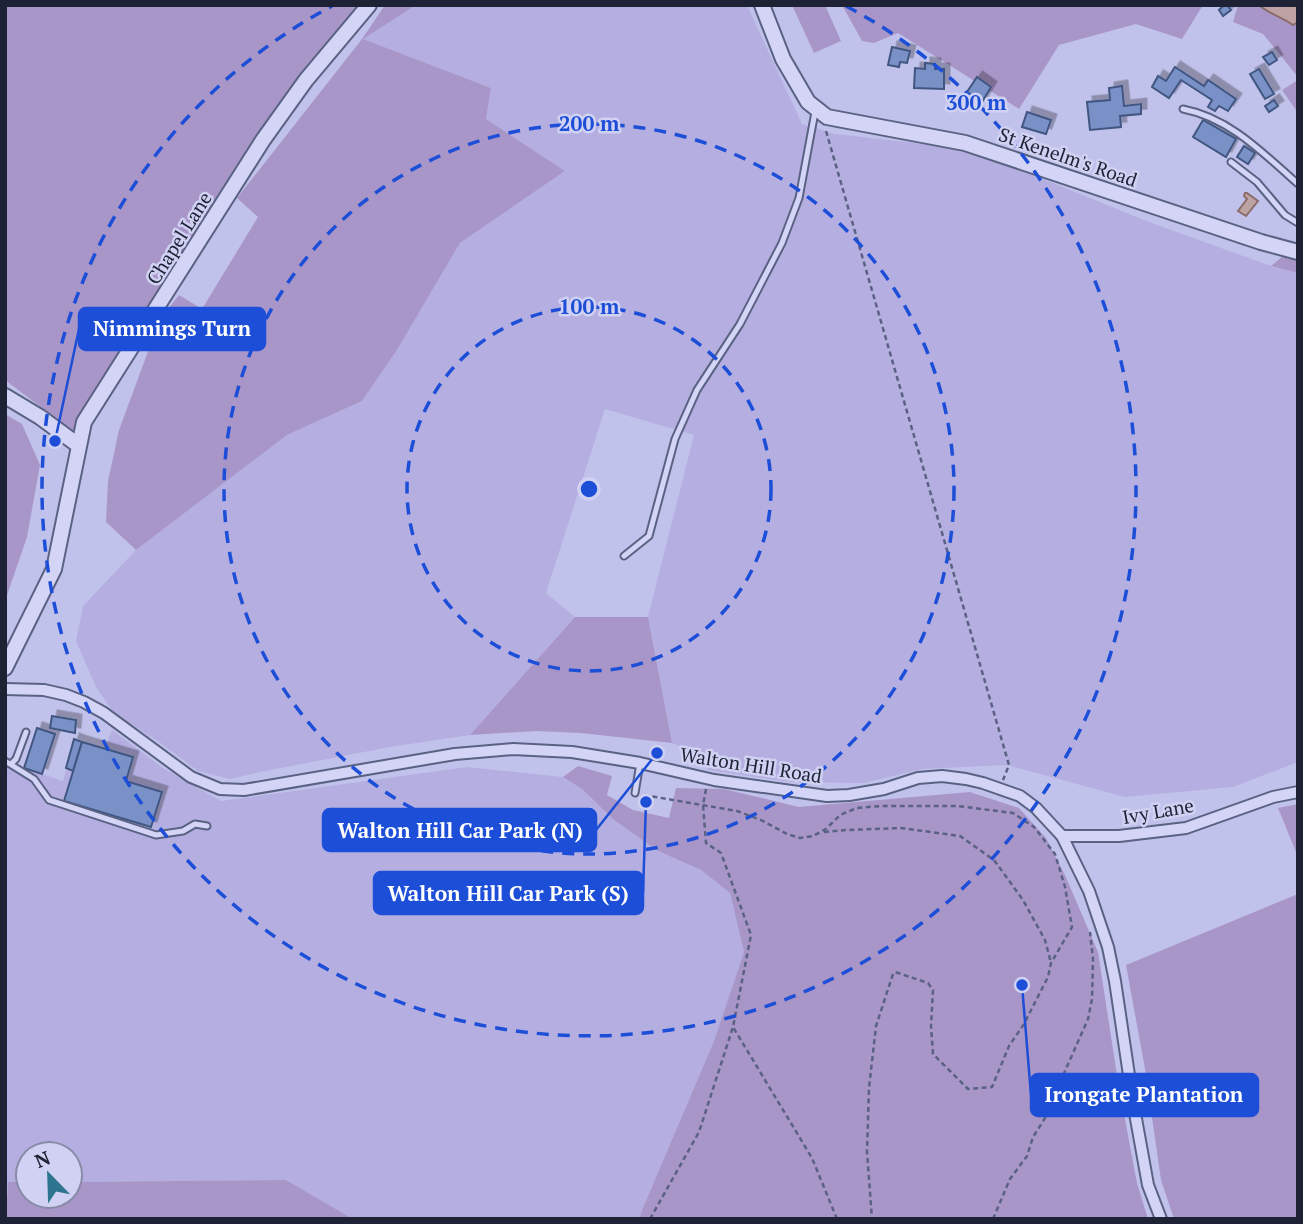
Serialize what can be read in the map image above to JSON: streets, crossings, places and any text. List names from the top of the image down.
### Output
{
  "streets": {
    "street": [
      "St Kenelm's Road",
      "Chapel Lane",
      "Walton Hill Road",
      "Ivy Lane"
    ]
  },
  "crossings": [
    ["Walton Hill Road", "Ivy Lane"]
  ],
  "places": [
    "Nimmings Turn",
    "Walton Hill Car Park (N)",
    "Walton Hill Car Park (S)",
    "Irongate Plantation"
  ],
  "north": "top left",
  "rings": ["300 m", "200 m", "100 m"]
}
